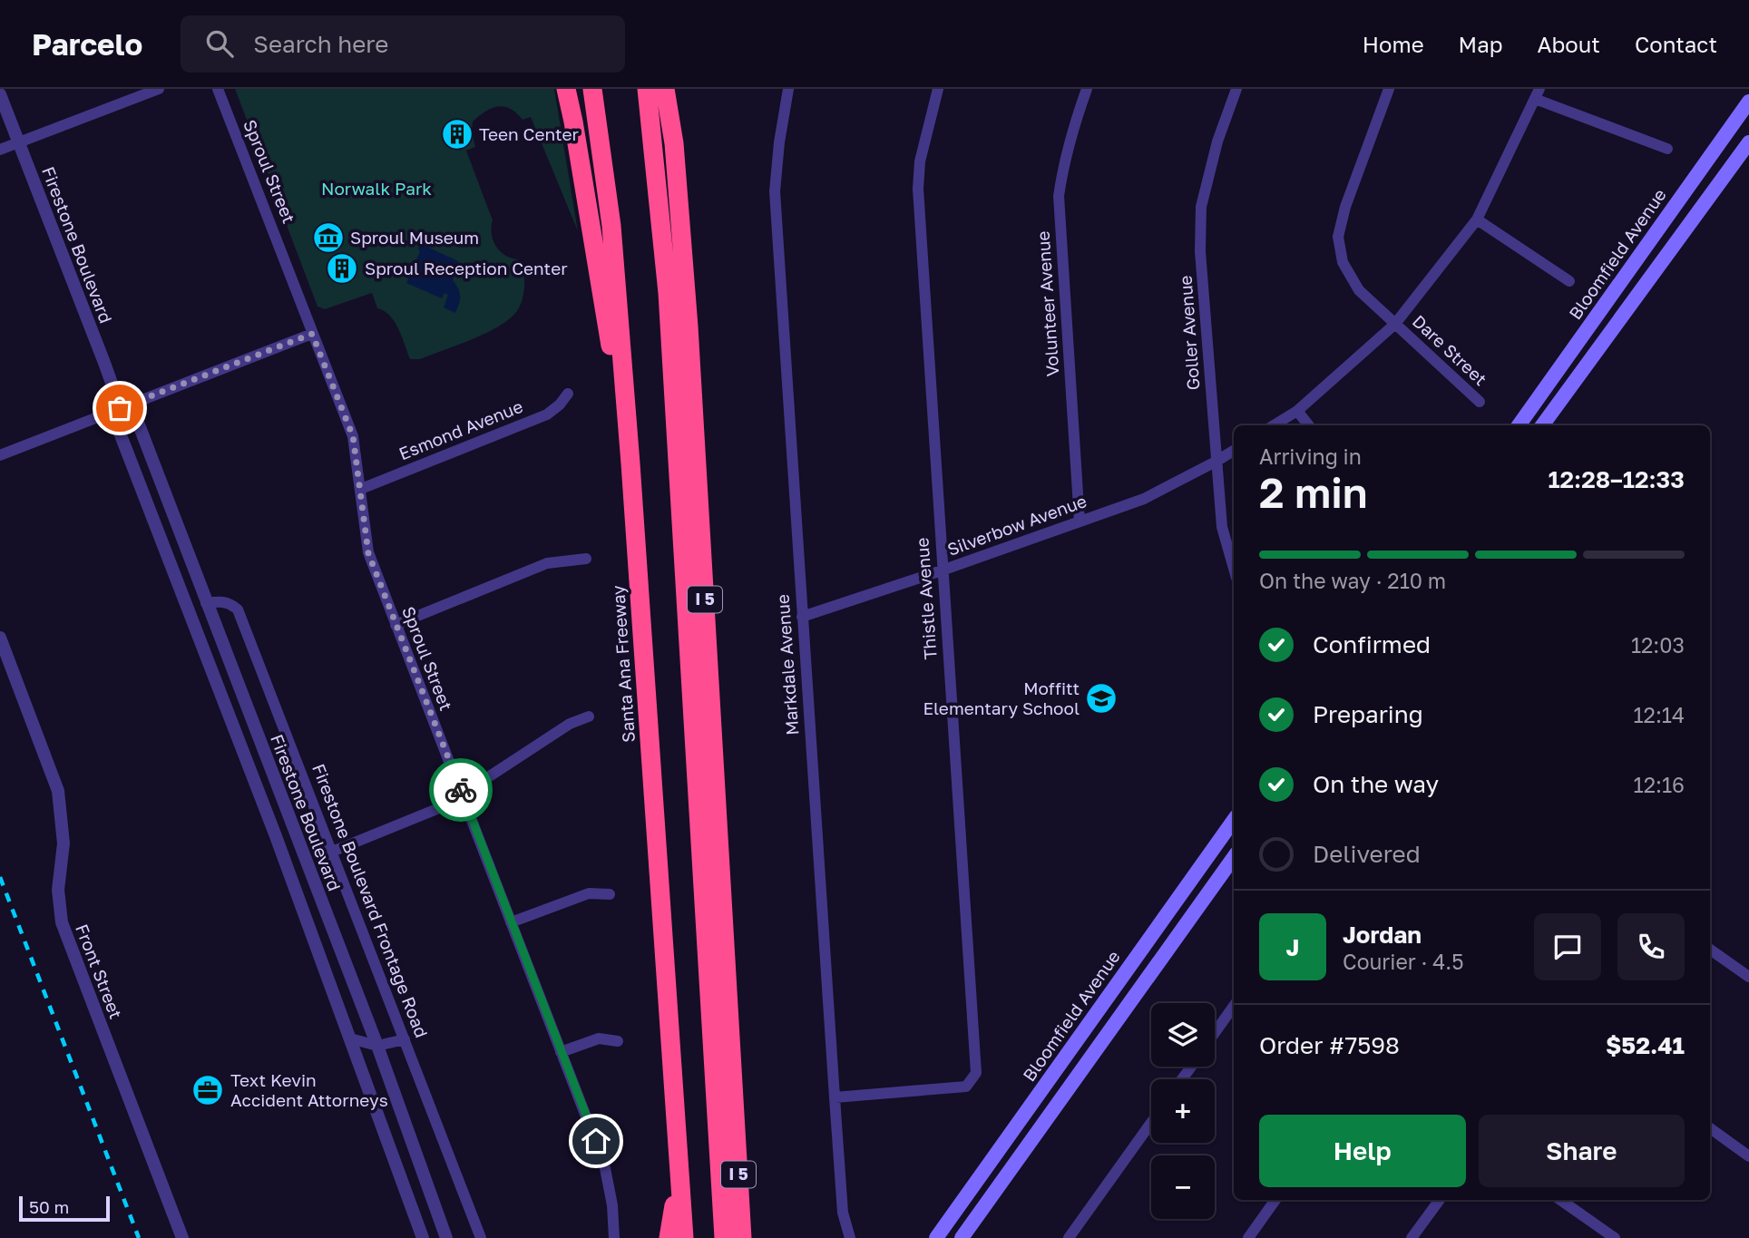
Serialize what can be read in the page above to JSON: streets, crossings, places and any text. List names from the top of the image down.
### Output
{
  "streets": {
    "highway": ["I 5", "Santa Ana Freeway"],
    "main road": ["Bloomfield Avenue"],
    "street": [
      "Sproul Street",
      "Firestone Boulevard",
      "Volunteer Avenue",
      "Goller Avenue",
      "Dare Street",
      "Esmond Avenue",
      "Silverbow Avenue",
      "Thistle Avenue",
      "Markdale Avenue",
      "Firestone Boulevard Frontage Road",
      "Front Street"
    ]
  },
  "crossings": [
    ["Sproul Street", "Esmond Avenue"],
    ["Firestone Boulevard", "Firestone Boulevard Frontage Road"],
    ["Volunteer Avenue", "Silverbow Avenue"],
    ["Goller Avenue", "Silverbow Avenue"],
    ["Silverbow Avenue", "Thistle Avenue"],
    ["Silverbow Avenue", "Markdale Avenue"],
    ["Thistle Avenue", "Markdale Avenue"]
  ],
  "parks": ["Norwalk Park"],
  "places": {
    "building": ["Teen Center", "Sproul Reception Center"],
    "museum": ["Sproul Museum"],
    "school or university": ["Moffitt Elementary School"],
    "office": ["Text Kevin Accident Attorneys"]
  },
  "scale_bar": "50 m",
  "page": {
    "header": "Parcelo",
    "search": "Search here",
    "nav": [
      "Home",
      "Map",
      "About",
      "Contact"
    ],
    "heading": ["2 min", "Arriving in", "12:28–12:33"],
    "panel": [
      "Jordan",
      "Courier · 4.5",
      "Order #7598",
      "$52.41"
    ],
    "bar": "On the way · 210 m",
    "list": [
      ["Confirmed", "12:03"],
      ["Preparing", "12:14"],
      ["On the way", "12:16"],
      "Delivered"
    ],
    "round": "J",
    "map_buttons": ["+", "−"],
    "buttons": ["Help", "Share"],
    "scale": "50 m"
  }
}
